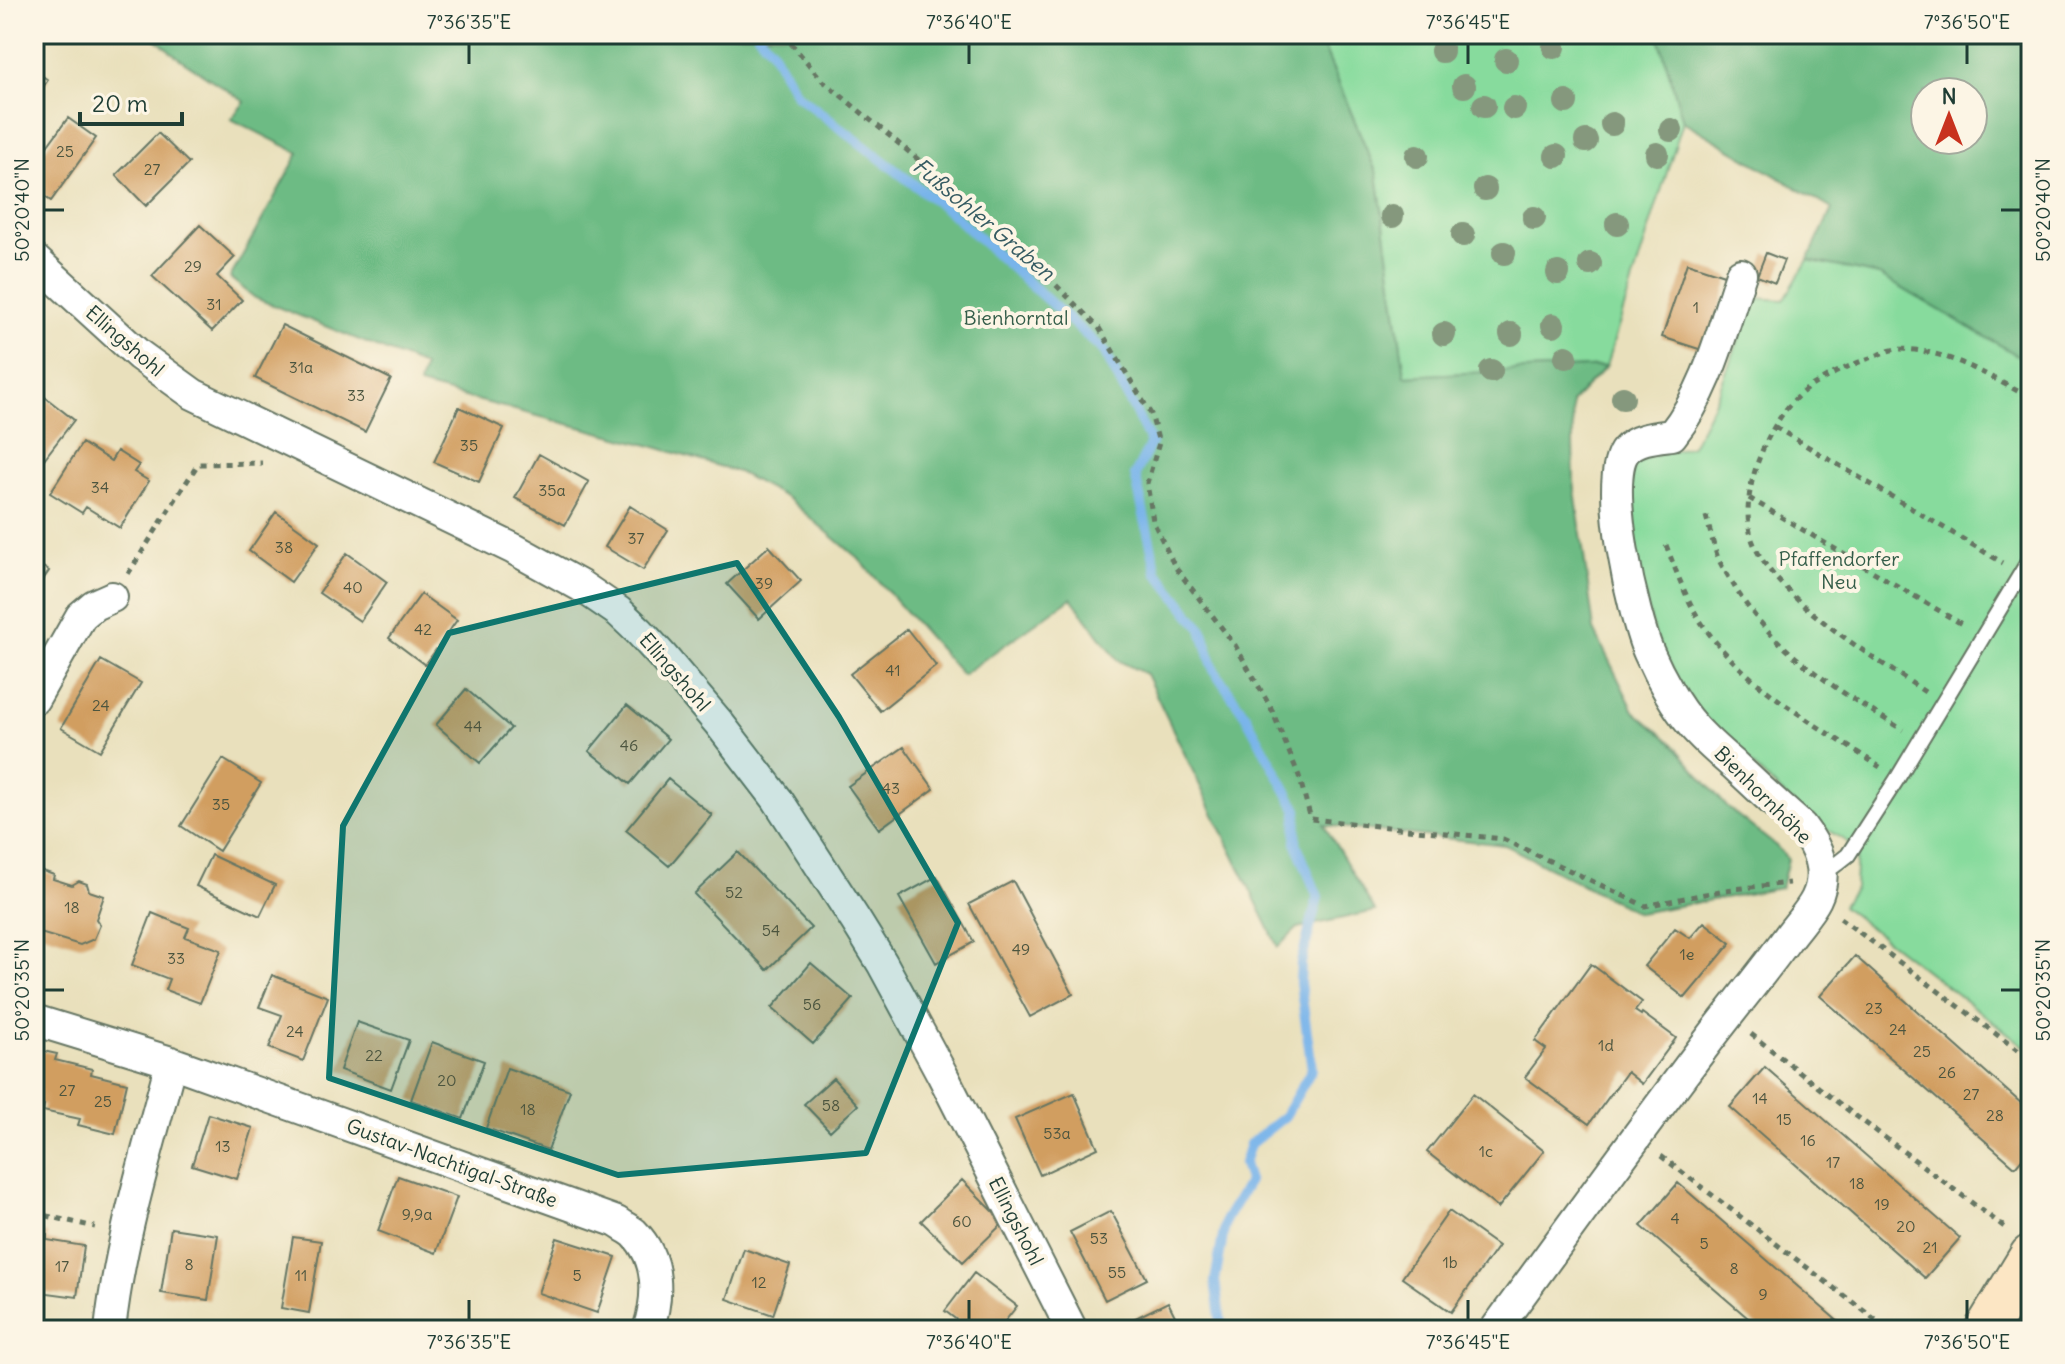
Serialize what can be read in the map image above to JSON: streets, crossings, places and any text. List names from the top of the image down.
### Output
{
  "streets": {
    "street": ["Ellingshohl", "Bienhornhöhe", "Gustav-Nachtigal-Straße"]
  },
  "water": ["Fußsohler Graben"],
  "parks": ["Bienhorntal", "Pfaffendorfer Neu"],
  "house_numbers": [
    "25",
    "27",
    "29",
    "31",
    "1",
    "31a",
    "33",
    "35",
    "34",
    "35a",
    "37",
    "38",
    "39",
    "40",
    "42",
    "41",
    "24",
    "44",
    "46",
    "43",
    "35",
    "52",
    "18",
    "54",
    "49",
    "1e",
    "33",
    "56",
    "23",
    "24",
    "24",
    "1d",
    "25",
    "22",
    "26",
    "20",
    "27",
    "27",
    "14",
    "25",
    "58",
    "18",
    "28",
    "15",
    "53a",
    "16",
    "13",
    "1c",
    "17",
    "18",
    "19",
    "9,9a",
    "4",
    "60",
    "20",
    "53",
    "5",
    "21",
    "1b",
    "8",
    "17",
    "8",
    "55",
    "11",
    "5",
    "12",
    "9"
  ],
  "scale_bar": "20 m",
  "north": "top",
  "coordinates": [
    "7°36'35\"E",
    "7°36'40\"E",
    "7°36'45\"E",
    "7°36'50\"E",
    "50°20'40\"N",
    "50°20'35\"N"
  ]
}
